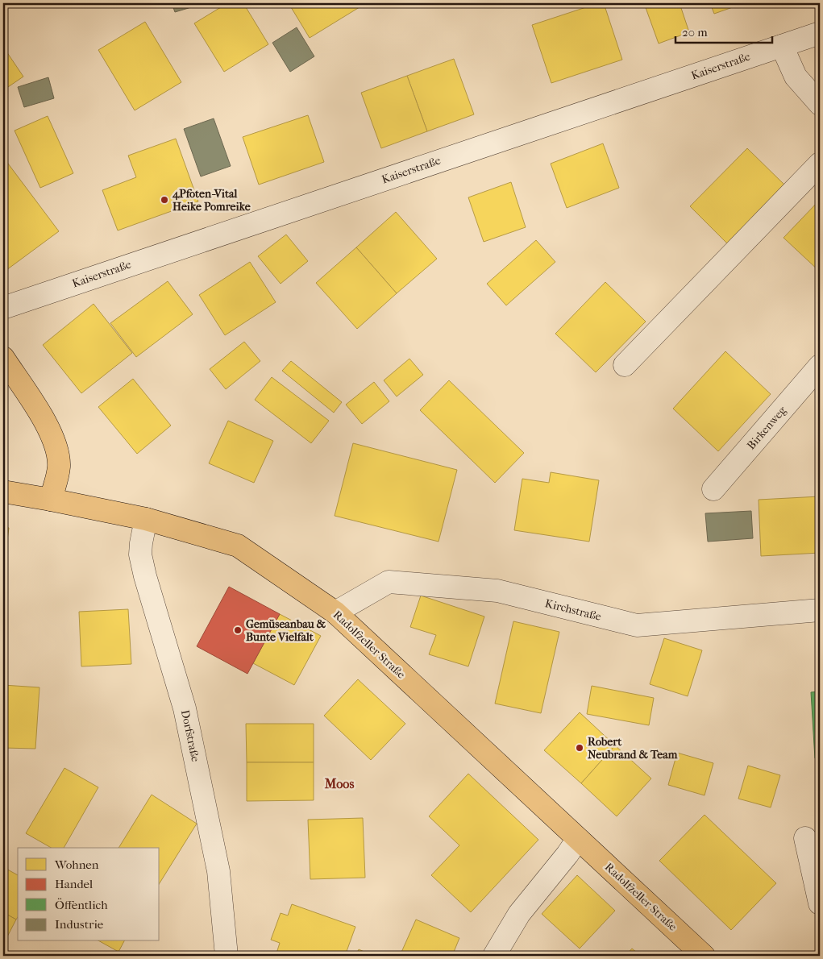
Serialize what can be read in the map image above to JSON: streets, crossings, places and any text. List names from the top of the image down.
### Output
{
  "streets": {
    "main road": ["Radolfzeller Straße"],
    "street": [
      "Kaiserstraße",
      "Birkenweg",
      "Kirchstraße",
      "Dorfstraße"
    ]
  },
  "crossings": [
    ["Kirchstraße", "Radolfzeller Straße"],
    ["Radolfzeller Straße", "Dorfstraße"]
  ],
  "districts": ["Moos"],
  "places": ["4Pfoten-Vital Heike Pomreike", "Gemüseanbau & Bunte Vielfalt", "Robert Neubrand & Team"],
  "legend": [
    "Wohnen",
    "Handel",
    "Öffentlich",
    "Industrie"
  ],
  "scale_bar": "20 m"
}
